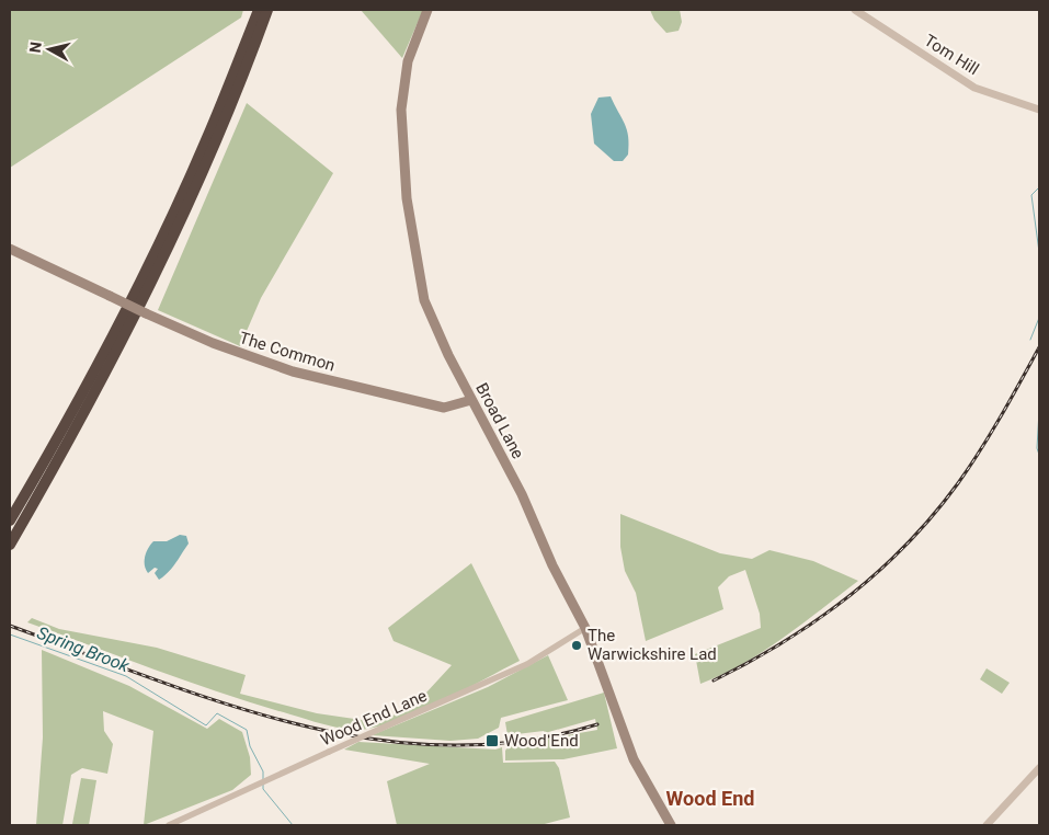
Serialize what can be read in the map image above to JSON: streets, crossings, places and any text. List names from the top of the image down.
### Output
{
  "streets": {
    "main road": ["The Common", "Broad Lane"],
    "street": ["Tom Hill", "Wood End Lane"]
  },
  "crossings": [
    ["The Common", "Broad Lane"],
    ["Broad Lane", "Wood End Lane"]
  ],
  "districts": ["Wood End"],
  "water": ["Spring Brook"],
  "places": {
    "other": ["The Warwickshire Lad"],
    "transit": ["Wood End"]
  },
  "north": "left"
}
